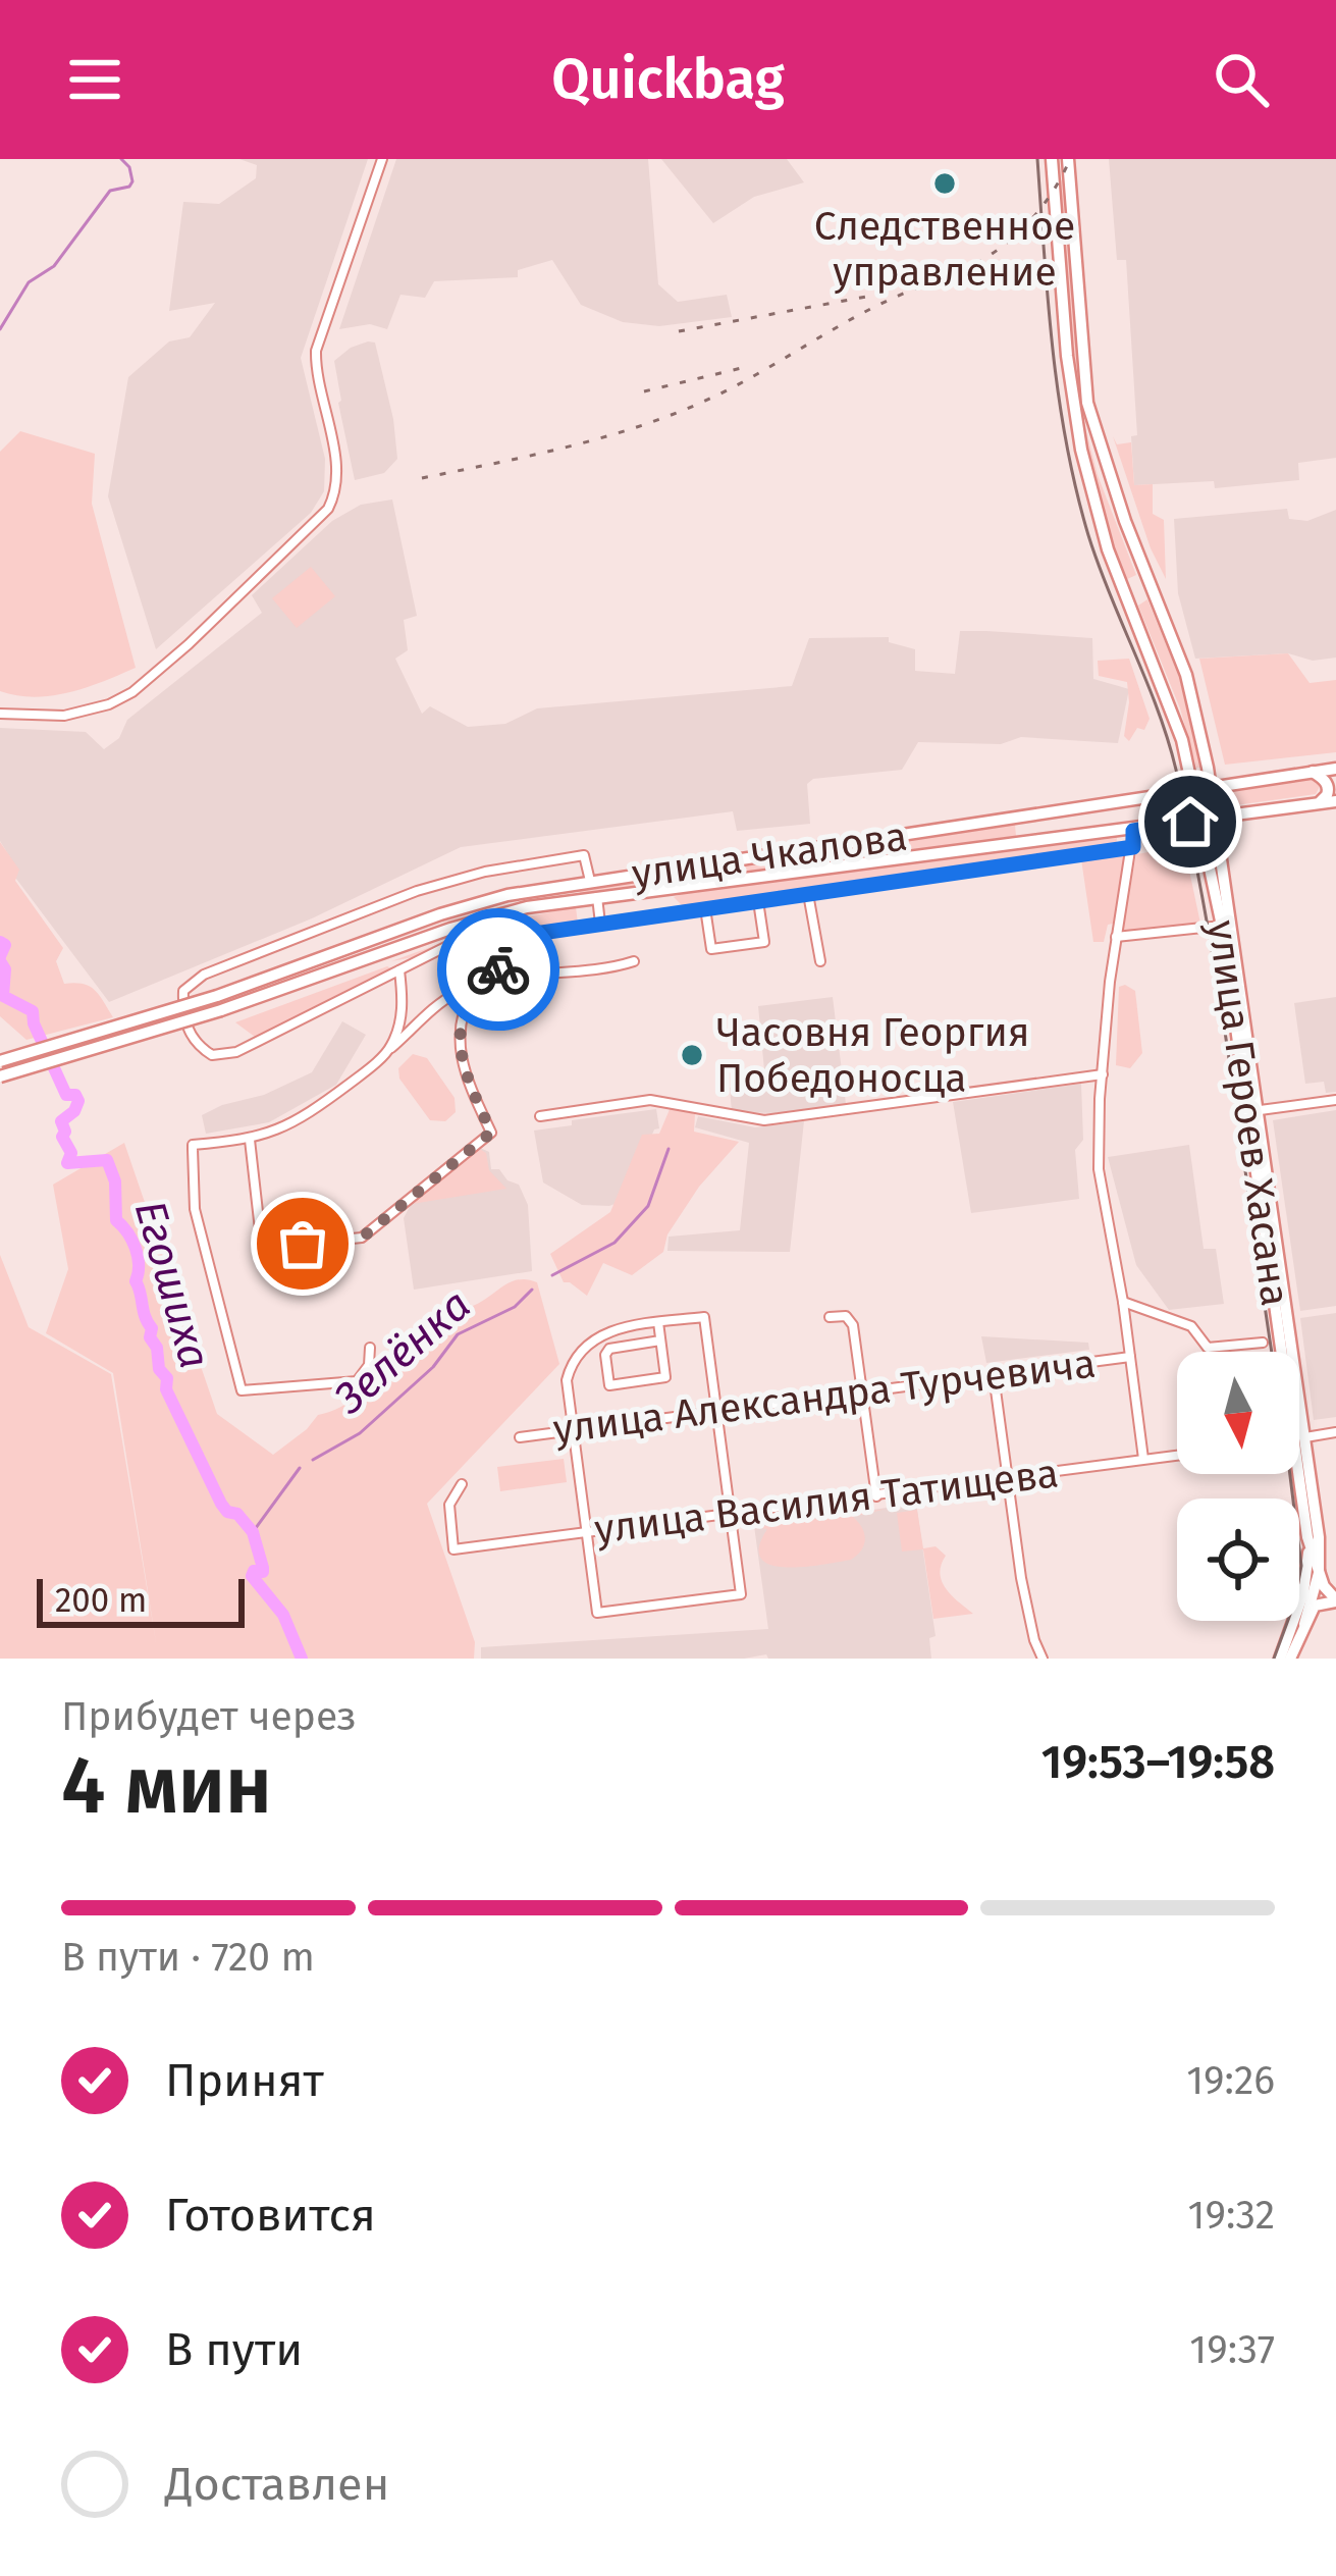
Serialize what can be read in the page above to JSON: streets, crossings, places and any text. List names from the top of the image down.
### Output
{
  "streets": {
    "main road": ["улица Чкалова", "улица Героев Хасана"],
    "street": ["улица Александра Турчевича", "улица Василия Татищева"]
  },
  "crossings": [
    ["улица Чкалова", "улица Героев Хасана"]
  ],
  "water": ["Егошиха", "Зелёнка"],
  "places": ["Следственное управление", "Часовня Георгия Победоносца"],
  "scale_bar": "200 m",
  "north": "bottom",
  "page": {
    "header": "Quickbag",
    "scale": "200 m",
    "heading": ["4 мин", "Прибудет через", "19:53–19:58"],
    "bar": "В пути · 720 m",
    "list": [
      ["Принят", "19:26"],
      ["Готовится", "19:32"],
      ["В пути", "19:37"],
      "Доставлен"
    ]
  }
}
